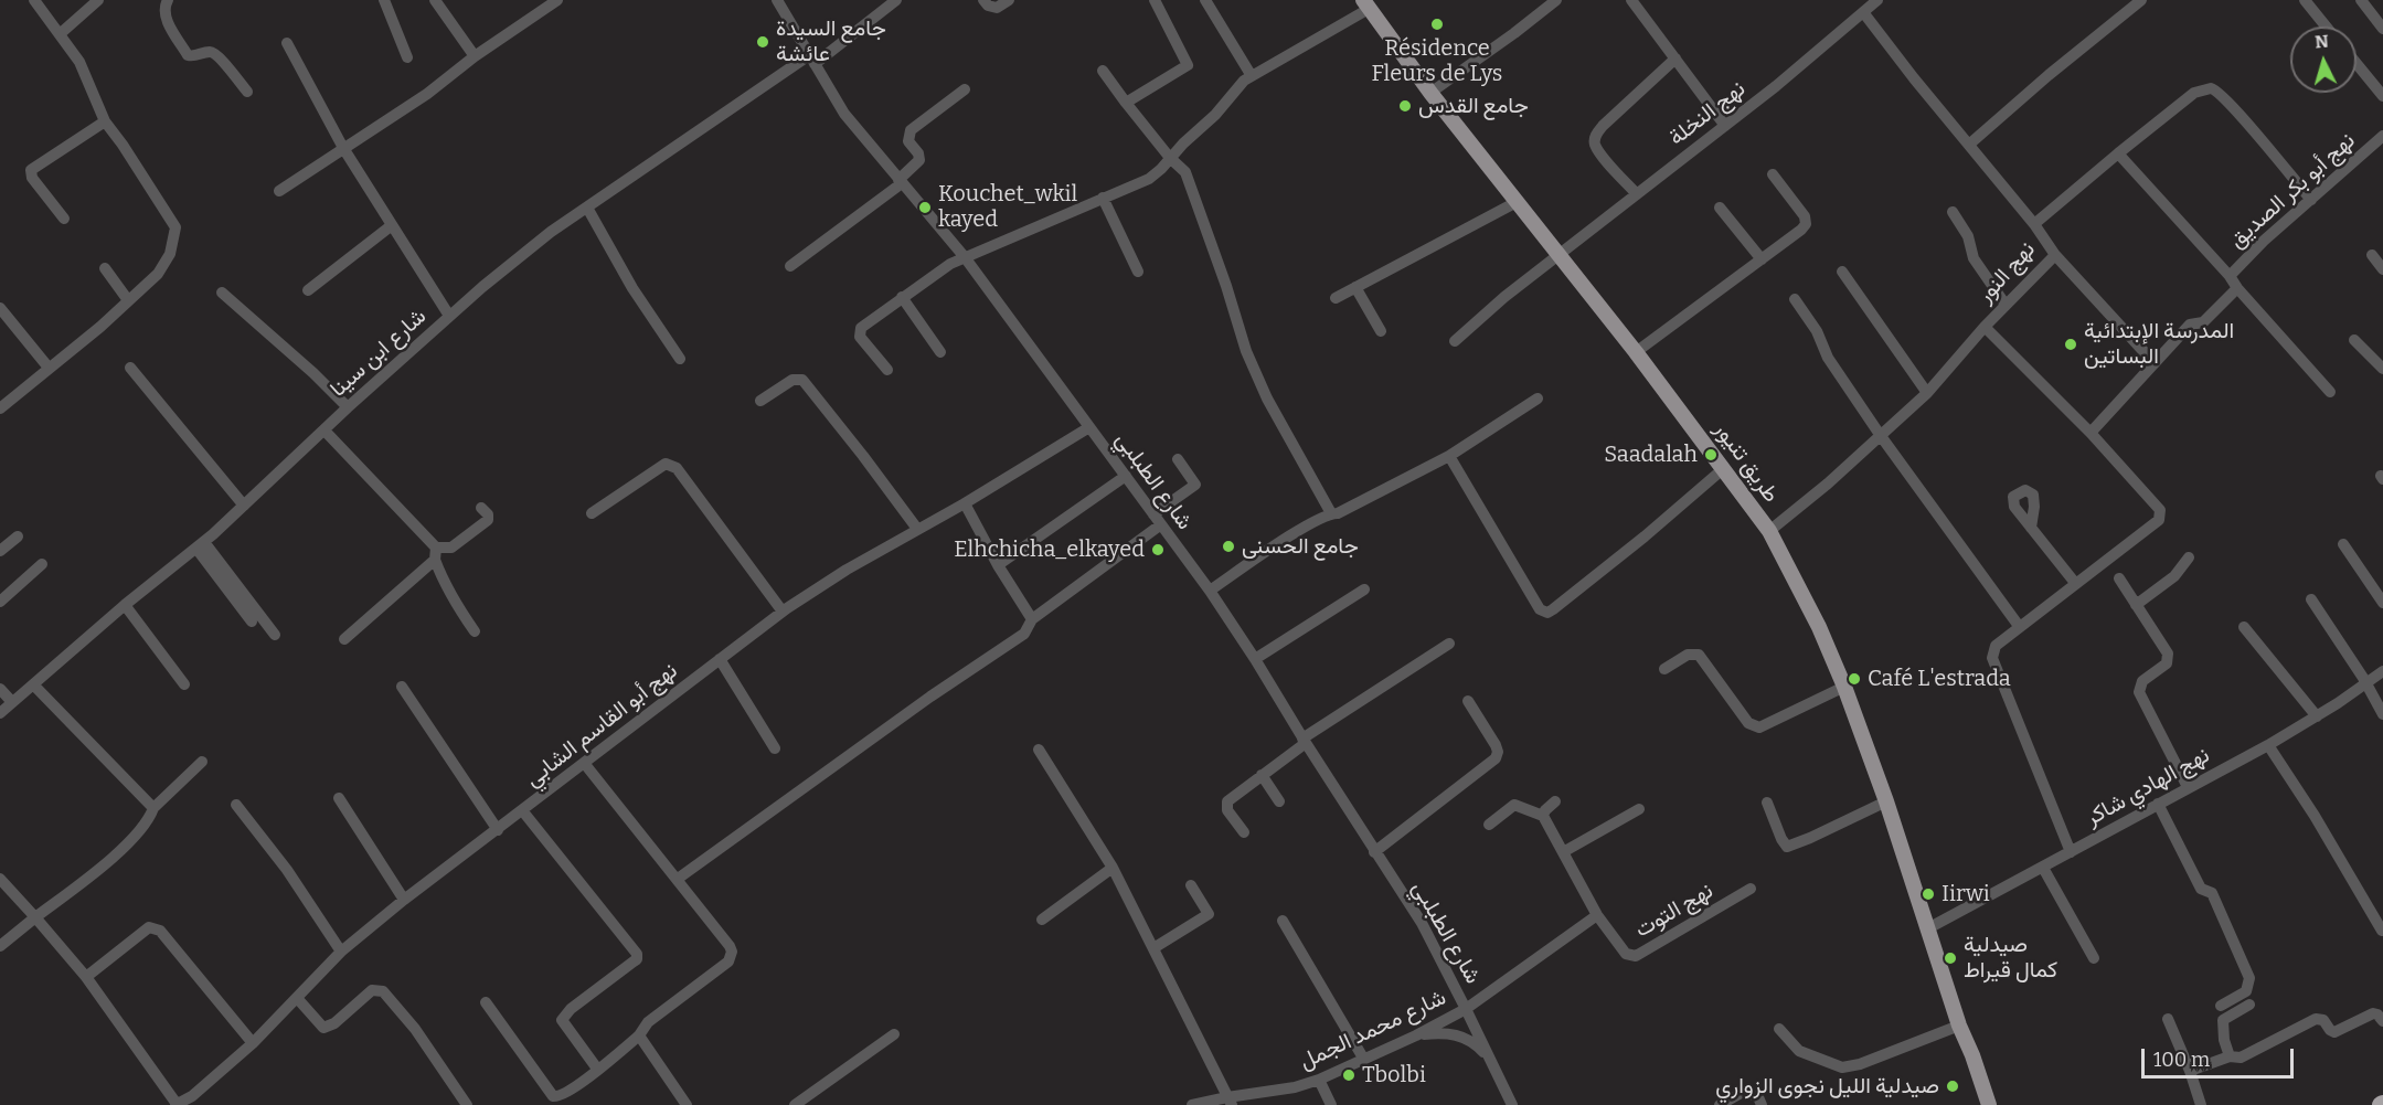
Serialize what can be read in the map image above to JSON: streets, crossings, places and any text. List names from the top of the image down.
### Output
{
  "streets": {
    "main road": ["طريق تنيور"],
    "street": [
      "نهج النخلة",
      "نهج أبو بكر الصديق",
      "نهج النور",
      "شارع ابن سينا",
      "شارع الطبلبي",
      "نهج أبو القاسم الشابي",
      "نهج الهادي شاكر",
      "نهج التوت",
      "شارع محمد الجمل"
    ]
  },
  "crossings": [
    ["نهج النخلة", "نهج النور"],
    ["نهج النخلة", "طريق تنيور"],
    ["نهج النور", "طريق تنيور"],
    ["شارع ابن سينا", "شارع الطبلبي"],
    ["طريق تنيور", "نهج الهادي شاكر"],
    ["شارع الطبلبي", "نهج أبو القاسم الشابي"],
    ["شارع الطبلبي", "شارع محمد الجمل"]
  ],
  "places": [
    "Résidence Fleurs de Lys",
    "جامع السيدة عائشة",
    "جامع القدس",
    "Kouchet_wkil kayed",
    "المدرسة الإبتدائية البساتين",
    "Saadalah",
    "جامع الحسنى",
    "Elhchicha_elkayed",
    "Café L'estrada",
    "Iirwi",
    "صيدلية كمال قيراط",
    "Tbolbi",
    "صيدلية الليل نجوى الزواري"
  ],
  "scale_bar": "100 m",
  "north": "top"
}
